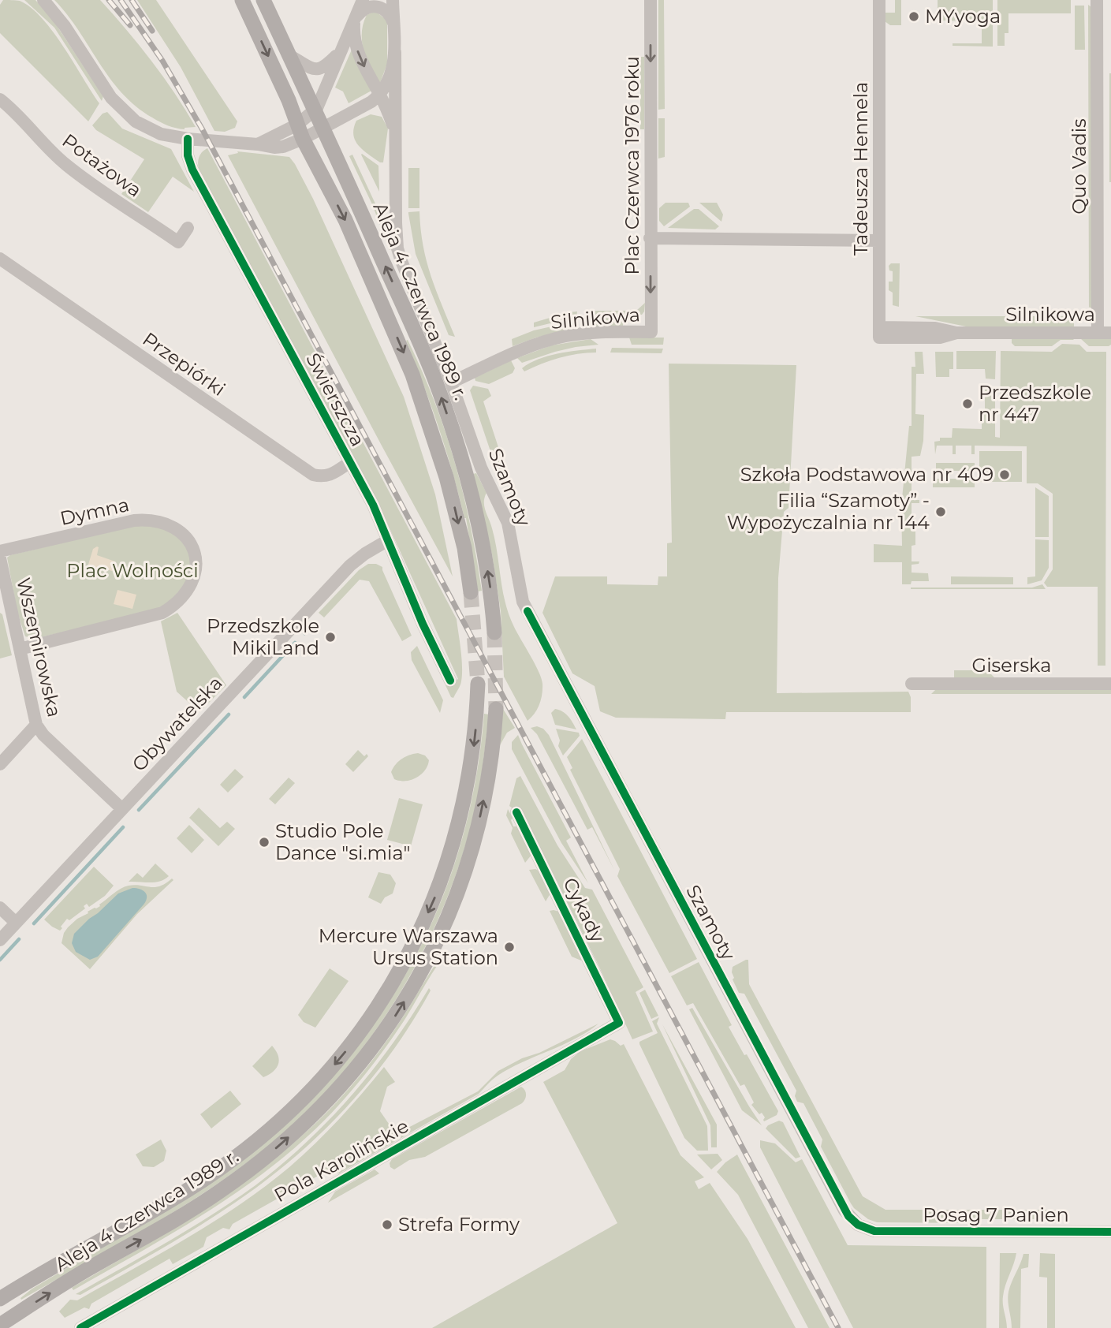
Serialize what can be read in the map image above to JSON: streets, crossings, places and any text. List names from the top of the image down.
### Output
{
  "streets": {
    "main road": ["Aleja 4 Czerwca 1989 r."],
    "street": [
      "Potażowa",
      "Plac Czerwca 1976 roku",
      "Quo Vadis",
      "Tadeusza Hennela",
      "Silnikowa",
      "Przepiórki",
      "Świerszcza",
      "Szamoty",
      "Dymna",
      "Wszemirowska",
      "Giserska",
      "Obywatelska",
      "Cykady",
      "Pola Karolińskie",
      "Posag 7 Panien"
    ]
  },
  "crossings": [
    ["Plac Czerwca 1976 roku", "Silnikowa"],
    ["Quo Vadis", "Silnikowa"],
    ["Tadeusza Hennela", "Silnikowa"],
    ["Silnikowa", "Szamoty"],
    ["Przepiórki", "Świerszcza"],
    ["Świerszcza", "Obywatelska"],
    ["Szamoty", "Posag 7 Panien"],
    ["Dymna", "Wszemirowska"],
    ["Wszemirowska", "Obywatelska"],
    ["Cykady", "Pola Karolińskie"]
  ],
  "one_way": ["Plac Czerwca 1976 roku"],
  "parks": ["Plac Wolności"],
  "places": [
    "MYyoga",
    "Przedszkole nr 447",
    "Szkoła Podstawowa nr 409",
    "Filia “Szamoty” - Wypożyczalnia nr 144",
    "Przedszkole MikiLand",
    "Studio Pole Dance \"si.mia\"",
    "Mercure Warszawa Ursus Station",
    "Strefa Formy"
  ]
}
